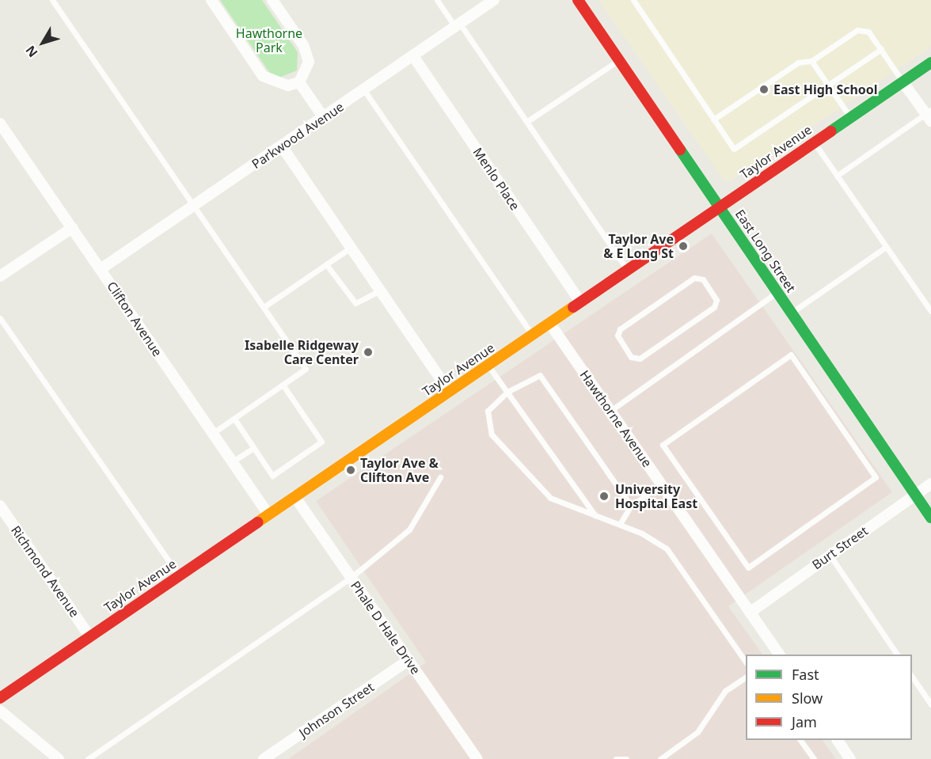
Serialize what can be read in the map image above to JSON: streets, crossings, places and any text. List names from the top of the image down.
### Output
{
  "streets": {
    "main road": ["Taylor Avenue", "East Long Street"],
    "street": [
      "Parkwood Avenue",
      "Menlo Place",
      "Clifton Avenue",
      "Hawthorne Avenue",
      "Burt Street",
      "Richmond Avenue",
      "Phale D Hale Drive",
      "Johnson Street"
    ]
  },
  "crossings": [
    ["Parkwood Avenue", "Menlo Place"],
    ["Parkwood Avenue", "Clifton Avenue"],
    ["Taylor Avenue", "Menlo Place"],
    ["Taylor Avenue", "East Long Street"],
    ["Taylor Avenue", "Clifton Avenue"],
    ["Taylor Avenue", "Hawthorne Avenue"],
    ["Taylor Avenue", "Richmond Avenue"],
    ["Taylor Avenue", "Phale D Hale Drive"],
    ["East Long Street", "Burt Street"],
    ["Hawthorne Avenue", "Burt Street"],
    ["Phale D Hale Drive", "Johnson Street"]
  ],
  "parks": ["Hawthorne Park"],
  "places": [
    "East High School",
    "Taylor Ave & E Long St",
    "Isabelle Ridgeway Care Center",
    "Taylor Ave & Clifton Ave",
    "University Hospital East"
  ],
  "legend": ["Fast", "Slow", "Jam"],
  "north": "bottom left"
}
